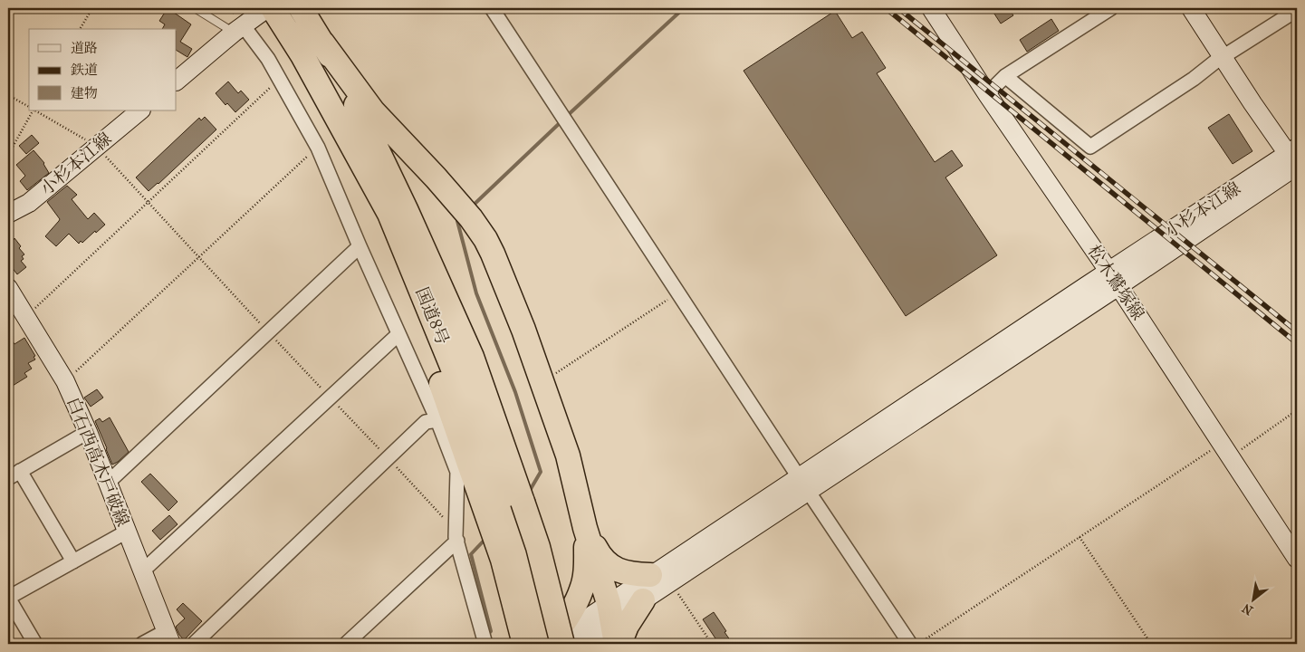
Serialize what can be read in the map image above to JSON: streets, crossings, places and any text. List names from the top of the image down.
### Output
{
  "streets": {
    "highway": ["国道8号"],
    "main road": ["小杉本江線", "松木鷲塚線", "白石西高木戸破線"]
  },
  "crossings": [
    ["小杉本江線", "松木鷲塚線"]
  ],
  "legend": ["道路", "鉄道", "建物"],
  "north": "bottom left"
}
